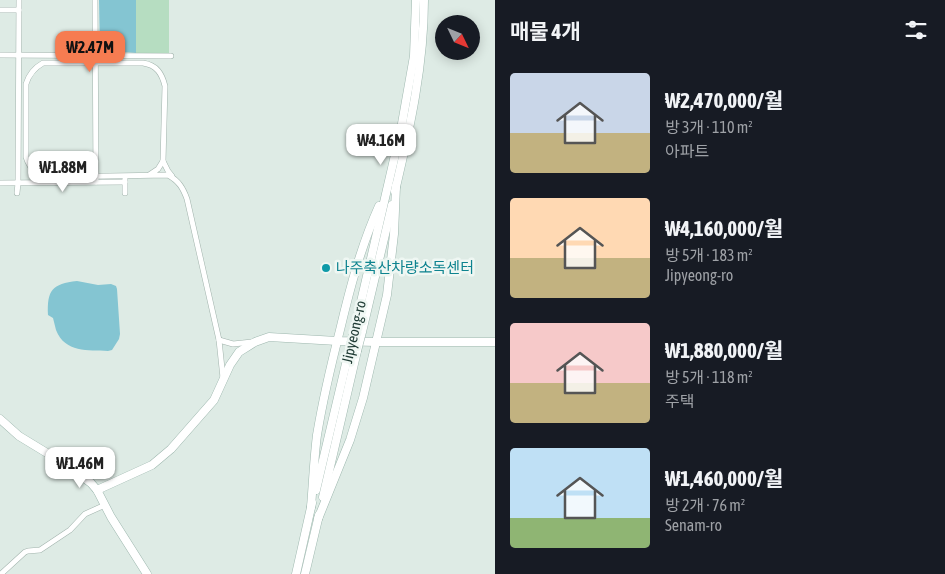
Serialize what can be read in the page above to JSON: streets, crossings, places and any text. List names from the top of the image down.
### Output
{
  "streets": {
    "main road": ["Jipyeong-ro"]
  },
  "places": ["나주축산차량소독센터"],
  "north": "bottom right",
  "page": {
    "heading": "매물 4개",
    "price": [
      "₩2.47M",
      "₩4.16M",
      "₩1.88M",
      "₩1.46M"
    ],
    "list": [
      {
        "name": "₩2,470,000/월",
        "note": "방 3개 · 110 m² · 아파트"
      },
      {
        "name": "₩4,160,000/월",
        "note": "방 5개 · 183 m² · Jipyeong-ro"
      },
      {
        "name": "₩1,880,000/월",
        "note": "방 5개 · 118 m² · 주택"
      },
      {
        "name": "₩1,460,000/월",
        "note": "방 2개 · 76 m² · Senam-ro"
      }
    ]
  }
}
